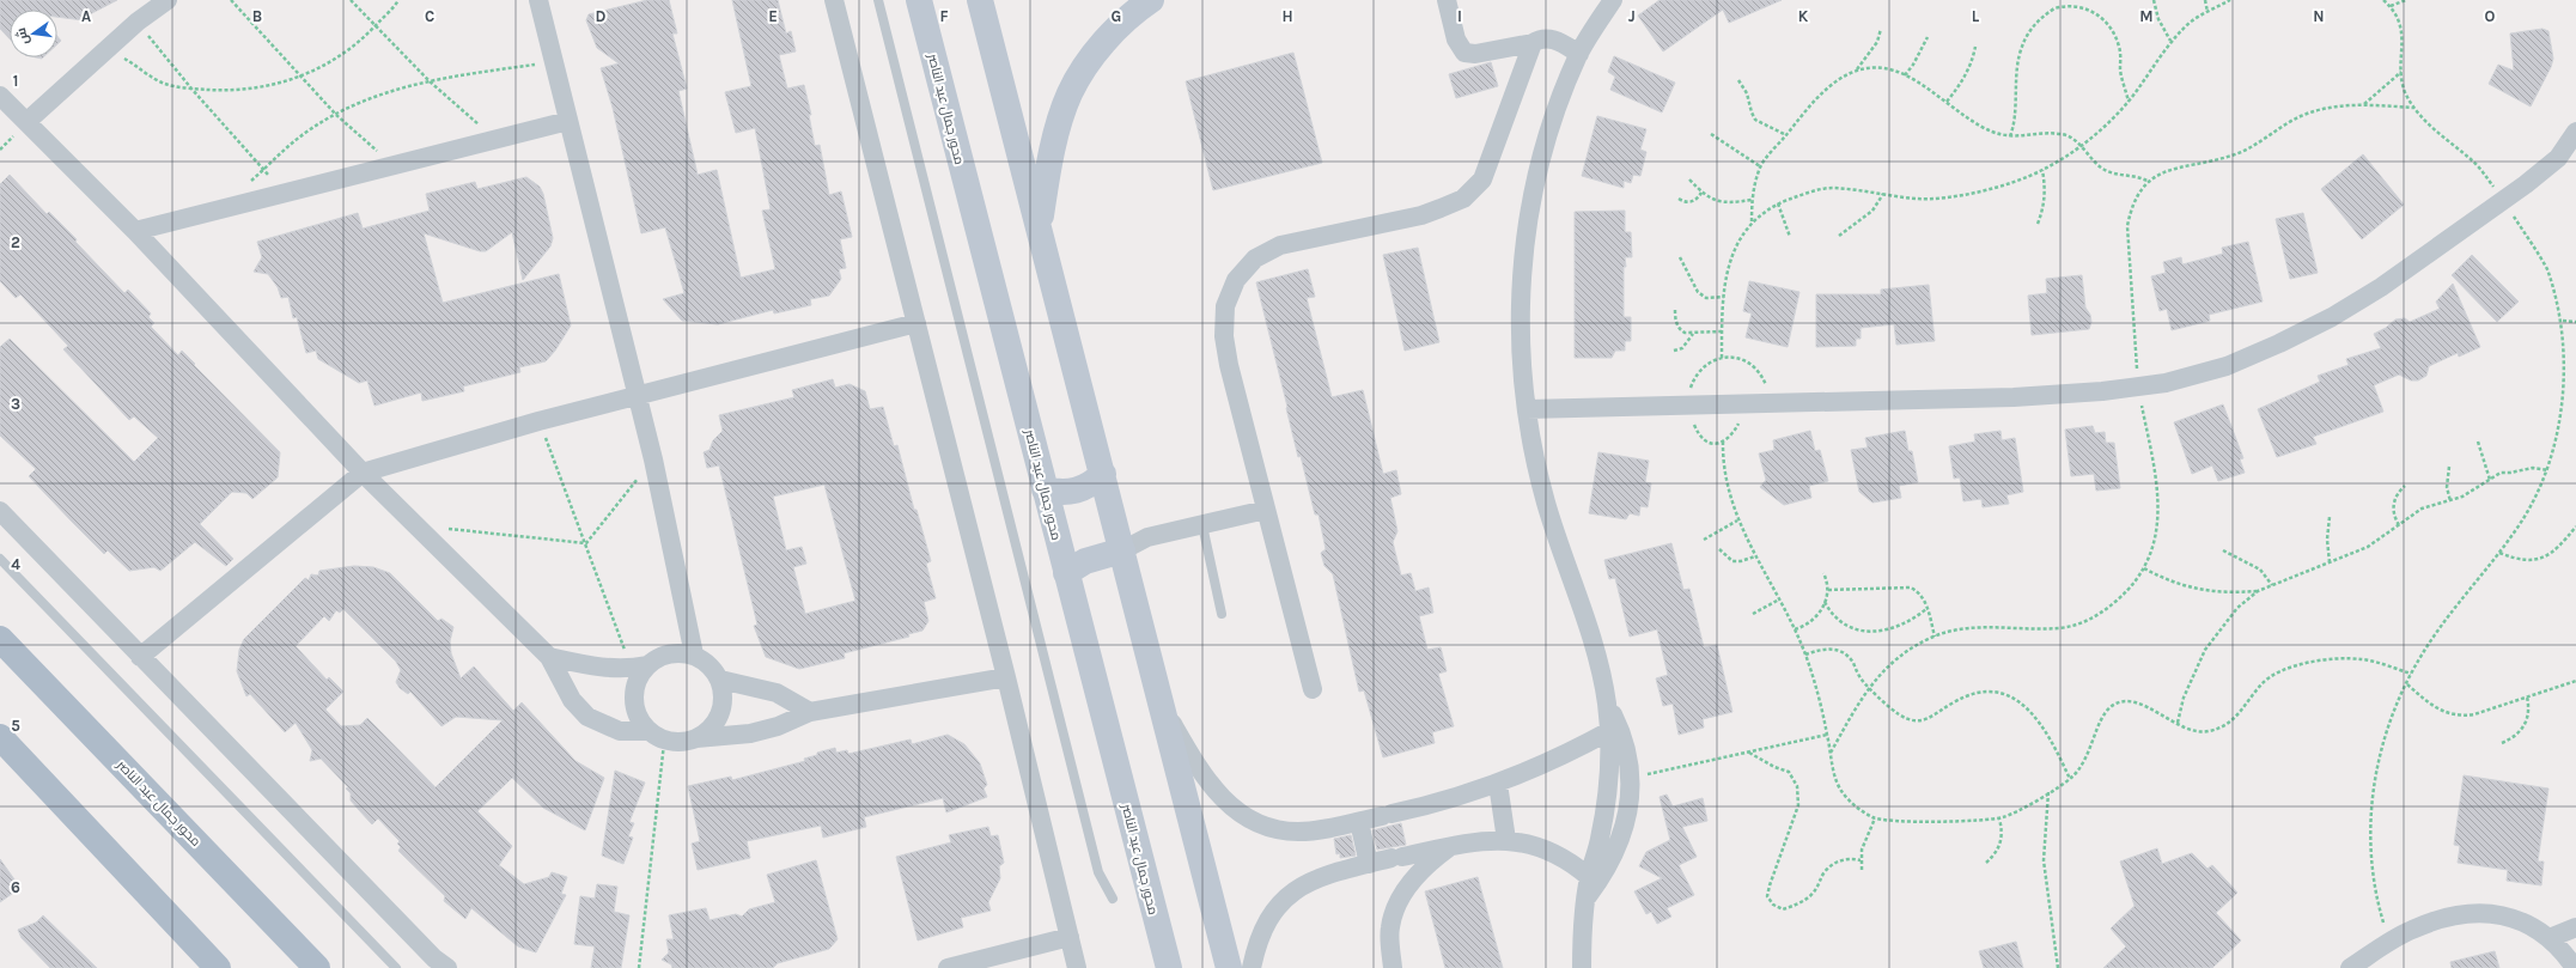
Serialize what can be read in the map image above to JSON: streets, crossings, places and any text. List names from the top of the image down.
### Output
{
  "streets": {
    "main road": ["محور جمال عبد الناصر"]
  },
  "north": "left",
  "grid": {
    "columns": [
      "A",
      "B",
      "C",
      "D",
      "E",
      "F",
      "G",
      "H",
      "I",
      "J",
      "K",
      "L",
      "M",
      "N",
      "O"
    ],
    "rows": [
      "1",
      "2",
      "3",
      "4",
      "5",
      "6"
    ]
  }
}
